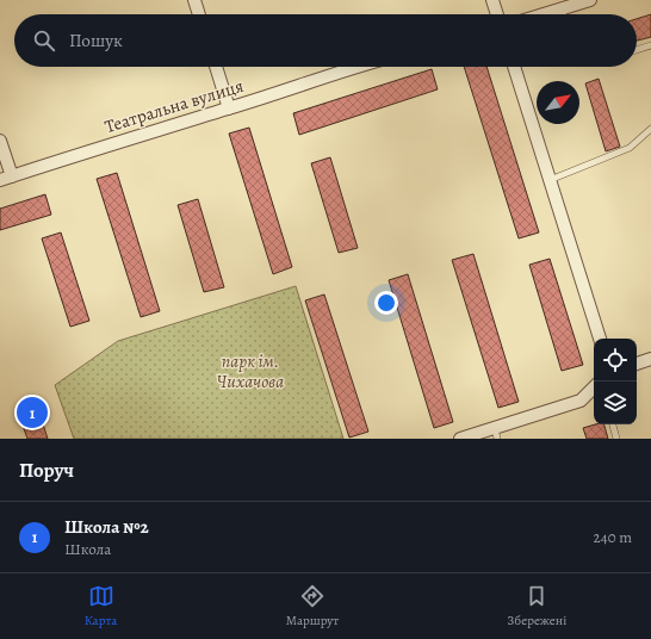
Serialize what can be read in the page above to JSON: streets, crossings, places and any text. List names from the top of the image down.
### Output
{
  "streets": {
    "street": ["Театральна вулиця"]
  },
  "parks": ["парк ім. Чихачова"],
  "north": "top right",
  "page": {
    "search": "Пошук",
    "pins": "1",
    "heading": "Поруч",
    "list": [
      {
        "mark": "1",
        "name": "Школа №2",
        "note": "Школа",
        "value": "240 m"
      }
    ],
    "nav": ["Карта", "Маршрут", "Збережені"]
  }
}
